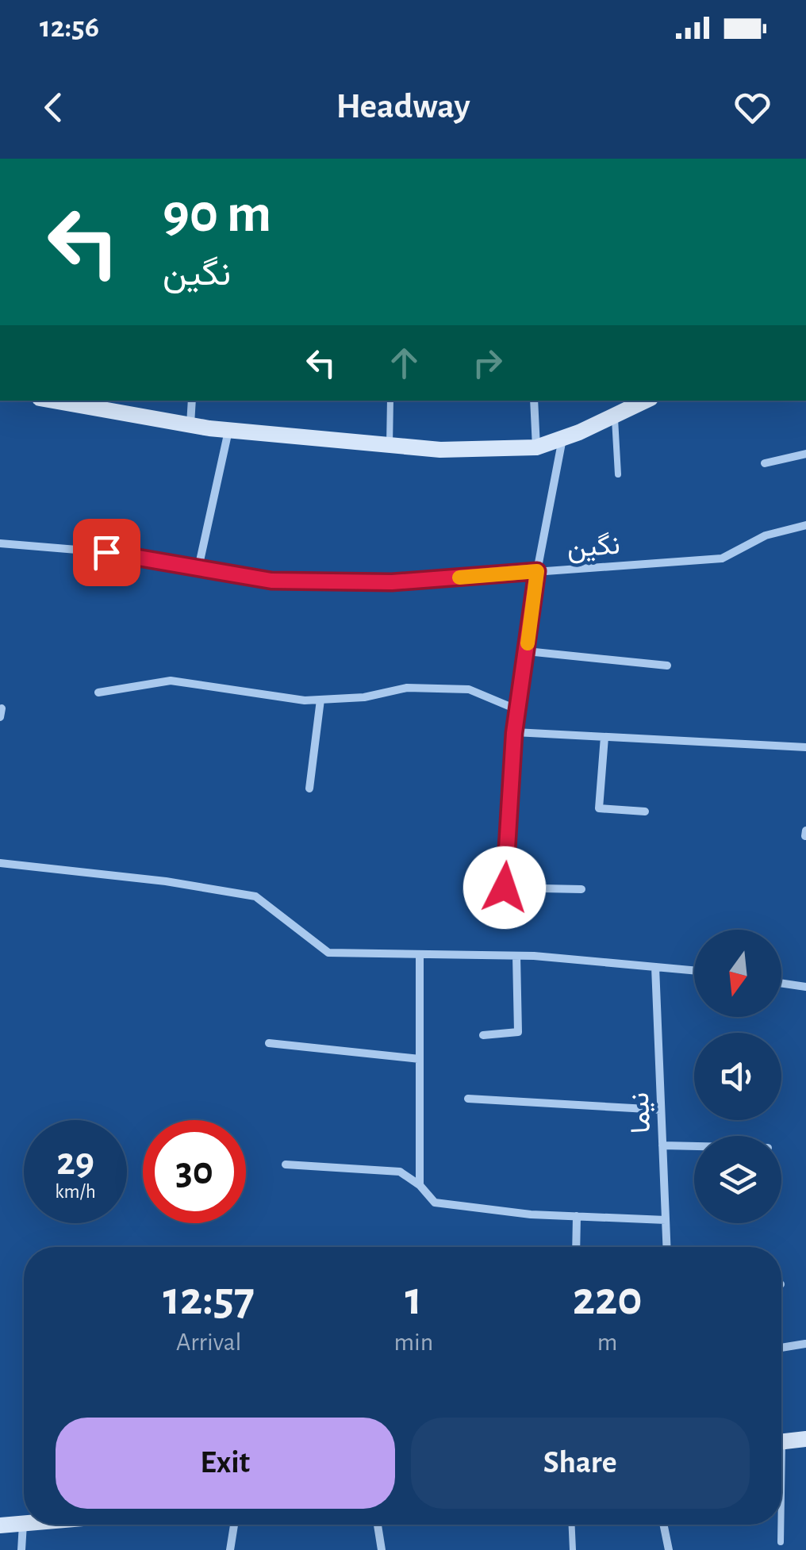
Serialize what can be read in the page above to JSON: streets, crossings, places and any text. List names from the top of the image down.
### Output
{
  "streets": {
    "street": ["نگین", "نیما"]
  },
  "north": "bottom",
  "page": {
    "status": "12:56",
    "header": "Headway",
    "turn": ["90 m", "نگین"],
    "speed": "29 km/h",
    "limit": "30",
    "eta": [
      "12:57",
      "Arrival",
      "1",
      "min",
      "220",
      "m"
    ],
    "buttons": ["Exit", "Share"]
  }
}
